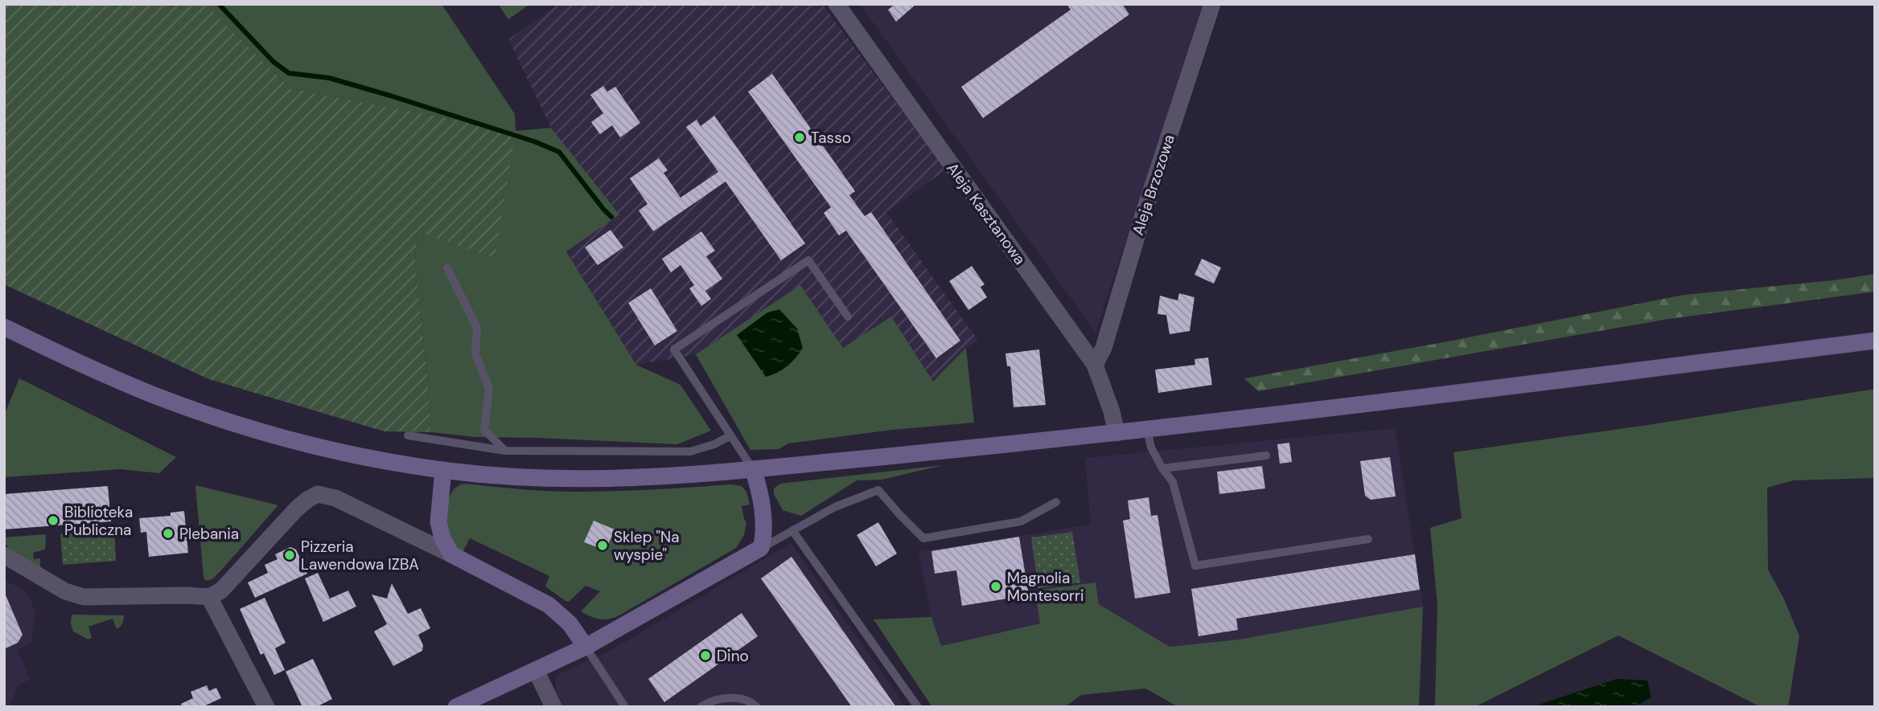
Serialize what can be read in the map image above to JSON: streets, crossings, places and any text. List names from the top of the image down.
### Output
{
  "streets": {
    "street": ["Aleja Brzozowa", "Aleja Kasztanowa"]
  },
  "crossings": [
    ["Aleja Brzozowa", "Aleja Kasztanowa"]
  ],
  "places": [
    "Tasso",
    "Biblioteka Publiczna",
    "Plebania",
    "Sklep \"Na wyspie\"",
    "Pizzeria Lawendowa IZBA",
    "Magnolia Montesorri",
    "Dino"
  ]
}
